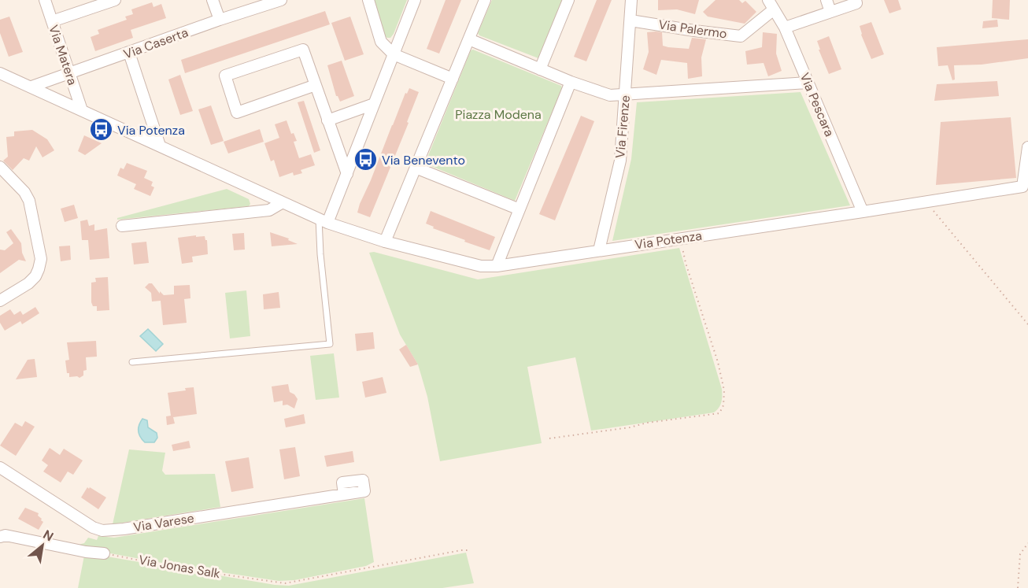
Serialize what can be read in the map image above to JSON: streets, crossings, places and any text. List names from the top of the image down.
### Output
{
  "streets": {
    "street": [
      "Via Palermo",
      "Via Caserta",
      "Via Matera",
      "Via Pescara",
      "Via Firenze",
      "Via Potenza",
      "Via Varese"
    ],
    "path": ["Via Jonas Salk"]
  },
  "crossings": [
    ["Via Palermo", "Via Pescara"],
    ["Via Palermo", "Via Firenze"],
    ["Via Caserta", "Via Matera"],
    ["Via Caserta", "Via Potenza"],
    ["Via Matera", "Via Potenza"],
    ["Via Pescara", "Via Potenza"],
    ["Via Firenze", "Via Potenza"]
  ],
  "parks": ["Piazza Modena"],
  "places": {
    "bus stop": ["Via Potenza", "Via Benevento"]
  },
  "north": "top right"
}
